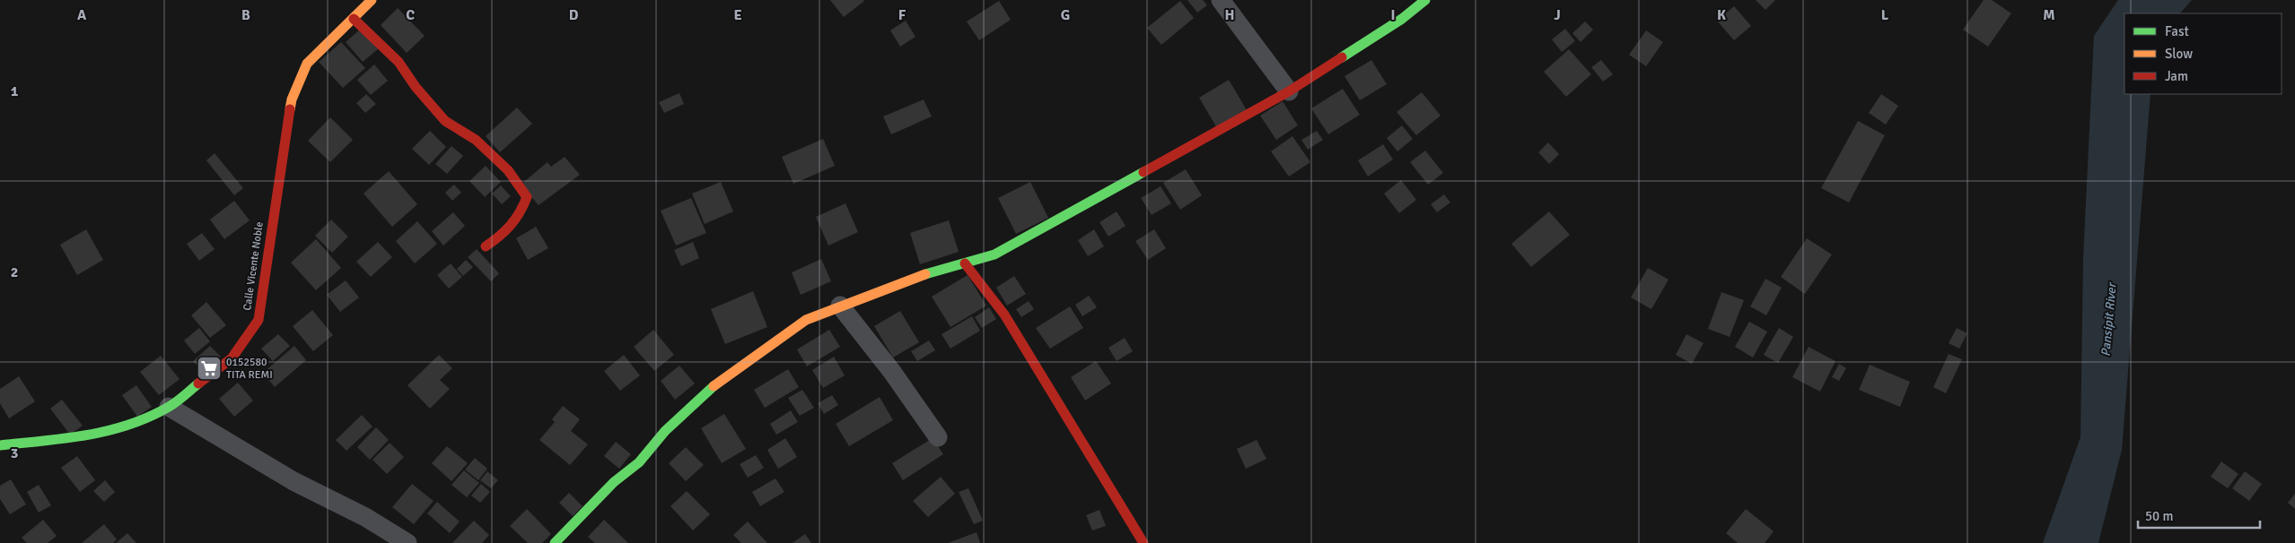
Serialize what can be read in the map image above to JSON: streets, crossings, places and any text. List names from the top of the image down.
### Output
{
  "streets": {
    "street": ["Calle Vicente Noble"]
  },
  "water": ["Pansipit River"],
  "places": {
    "supermarket": ["0152580 TITA REMI"]
  },
  "legend": ["Fast", "Slow", "Jam"],
  "scale_bar": "50 m",
  "grid": {
    "columns": [
      "A",
      "B",
      "C",
      "D",
      "E",
      "F",
      "G",
      "H",
      "I",
      "J",
      "K",
      "L",
      "M"
    ],
    "rows": ["1", "2", "3"]
  }
}
